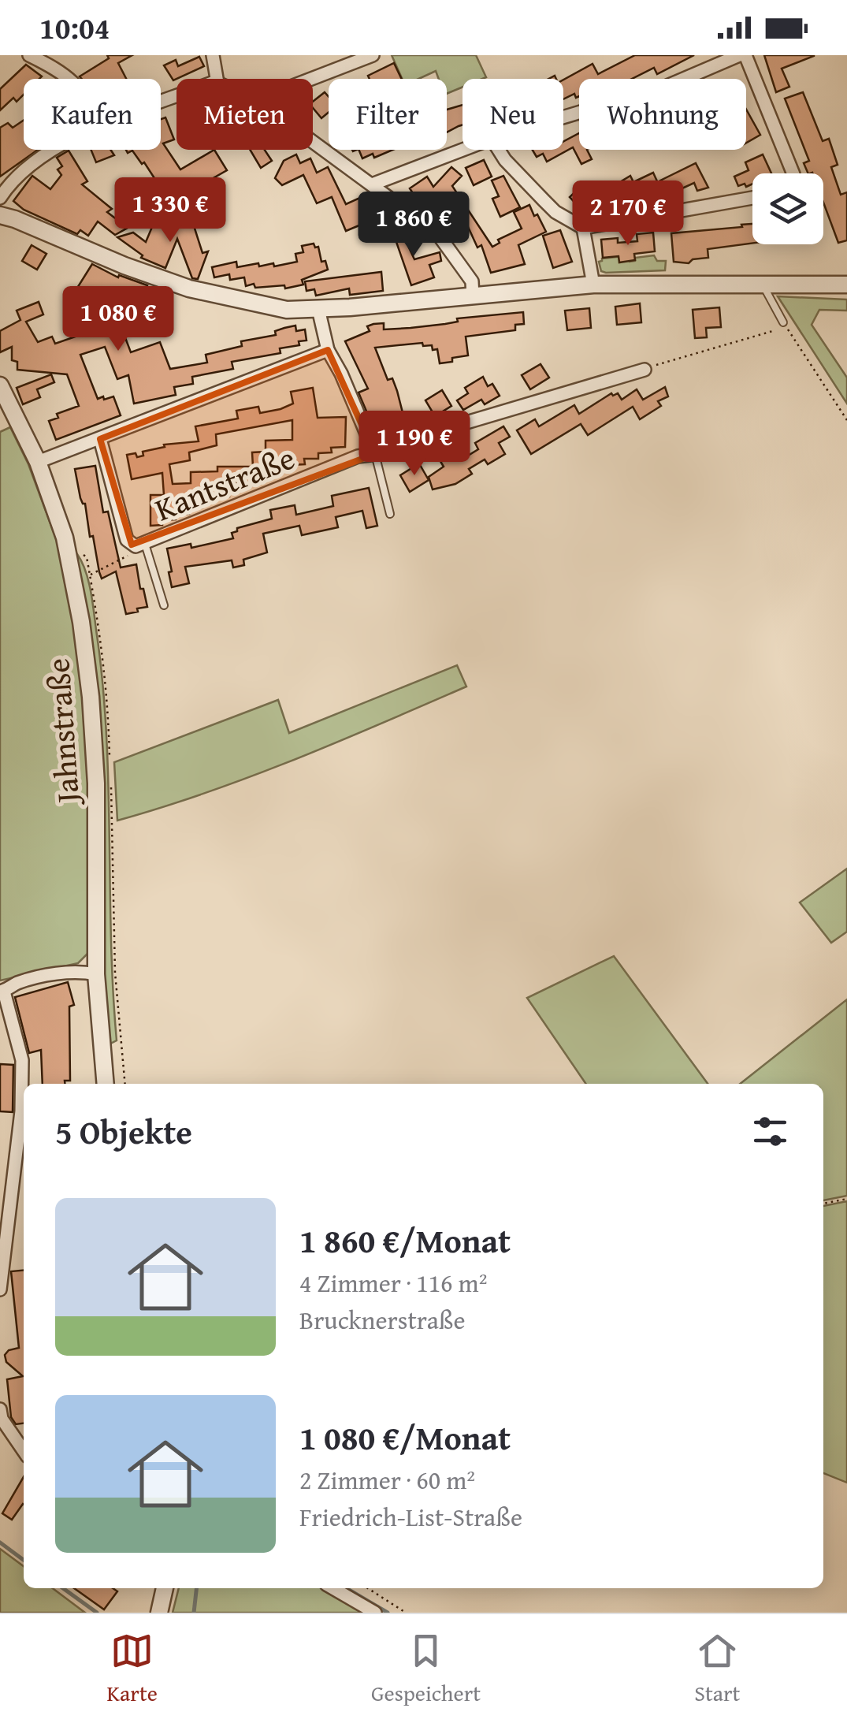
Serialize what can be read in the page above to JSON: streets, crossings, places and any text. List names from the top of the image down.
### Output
{
  "streets": {
    "street": ["Kantstraße", "Jahnstraße"]
  },
  "page": {
    "status": "10:04",
    "chip": [
      "Kaufen",
      "Mieten",
      "Filter",
      "Neu",
      "Wohnung"
    ],
    "price": [
      "1 330 €",
      "2 170 €",
      "1 860 €",
      "1 080 €",
      "1 190 €"
    ],
    "heading": "5 Objekte",
    "list": [
      {
        "name": "1 860 €/Monat",
        "note": "4 Zimmer · 116 m² · Brucknerstraße"
      },
      {
        "name": "1 080 €/Monat",
        "note": "2 Zimmer · 60 m² · Friedrich-List-Straße"
      }
    ],
    "tabs": ["Karte", "Gespeichert", "Start"]
  }
}
